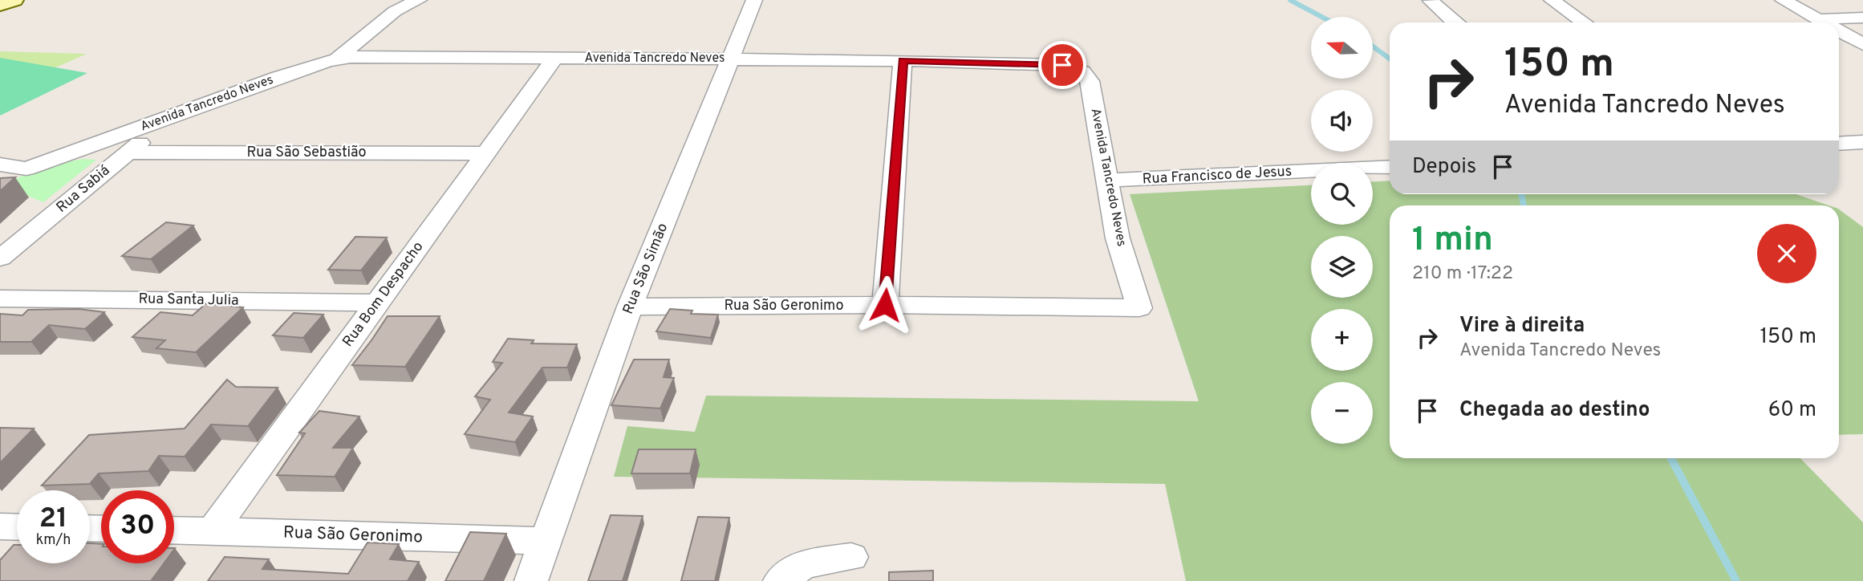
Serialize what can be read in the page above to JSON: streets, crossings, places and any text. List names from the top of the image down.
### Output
{
  "streets": {
    "street": [
      "Avenida Tancredo Neves",
      "Rua São Sebastião",
      "Rua Francisco de Jesus",
      "Rua Sabiá",
      "Rua São Simão",
      "Rua Bom Despacho",
      "Rua Santa Julia",
      "Rua São Geronimo"
    ]
  },
  "crossings": [
    ["Avenida Tancredo Neves", "Rua Francisco de Jesus"],
    ["Avenida Tancredo Neves", "Rua Sabiá"],
    ["Avenida Tancredo Neves", "Rua São Simão"],
    ["Avenida Tancredo Neves", "Rua Bom Despacho"],
    ["Avenida Tancredo Neves", "Rua São Geronimo"],
    ["Rua São Sebastião", "Rua Sabiá"],
    ["Rua São Sebastião", "Rua Bom Despacho"],
    ["Rua São Simão", "Rua São Geronimo"],
    ["Rua Bom Despacho", "Rua Santa Julia"],
    ["Rua Bom Despacho", "Rua São Geronimo"]
  ],
  "north": "left",
  "page": {
    "map_buttons": ["+", "−"],
    "turn": ["150 m", "Avenida Tancredo Neves"],
    "then": "Depois",
    "heading": ["1 min", "210 m · 17:22"],
    "list": [
      {
        "name": "Vire à direita",
        "note": "Avenida Tancredo Neves",
        "value": "150 m"
      },
      {
        "name": "Chegada ao destino",
        "value": "60 m"
      }
    ],
    "speed": "21 km/h",
    "limit": "30"
  }
}
